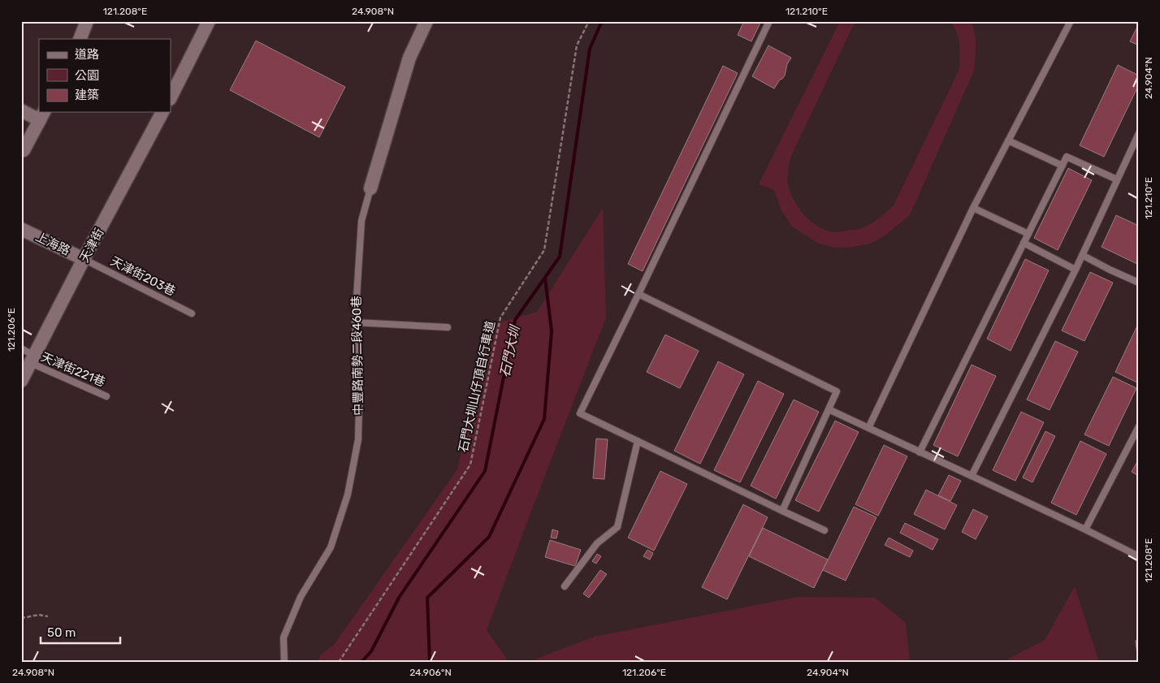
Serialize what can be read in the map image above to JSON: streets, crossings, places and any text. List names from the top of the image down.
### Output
{
  "streets": {
    "street": ["上海路", "天津街", "中豐路南勢二段460巷"],
    "lane": ["天津街203巷", "天津街221巷"],
    "path": ["石門大圳山仔頂自行車道"]
  },
  "crossings": [
    ["上海路", "天津街"],
    ["上海路", "天津街203巷"],
    ["天津街", "天津街203巷"],
    ["天津街", "天津街221巷"]
  ],
  "water": ["石門大圳"],
  "legend": ["道路", "公園", "建築"],
  "scale_bar": "50 m",
  "coordinates": [
    "121.208°E",
    "24.908°N",
    "121.210°E",
    "24.904°N",
    "121.206°E",
    "24.906°N"
  ]
}
